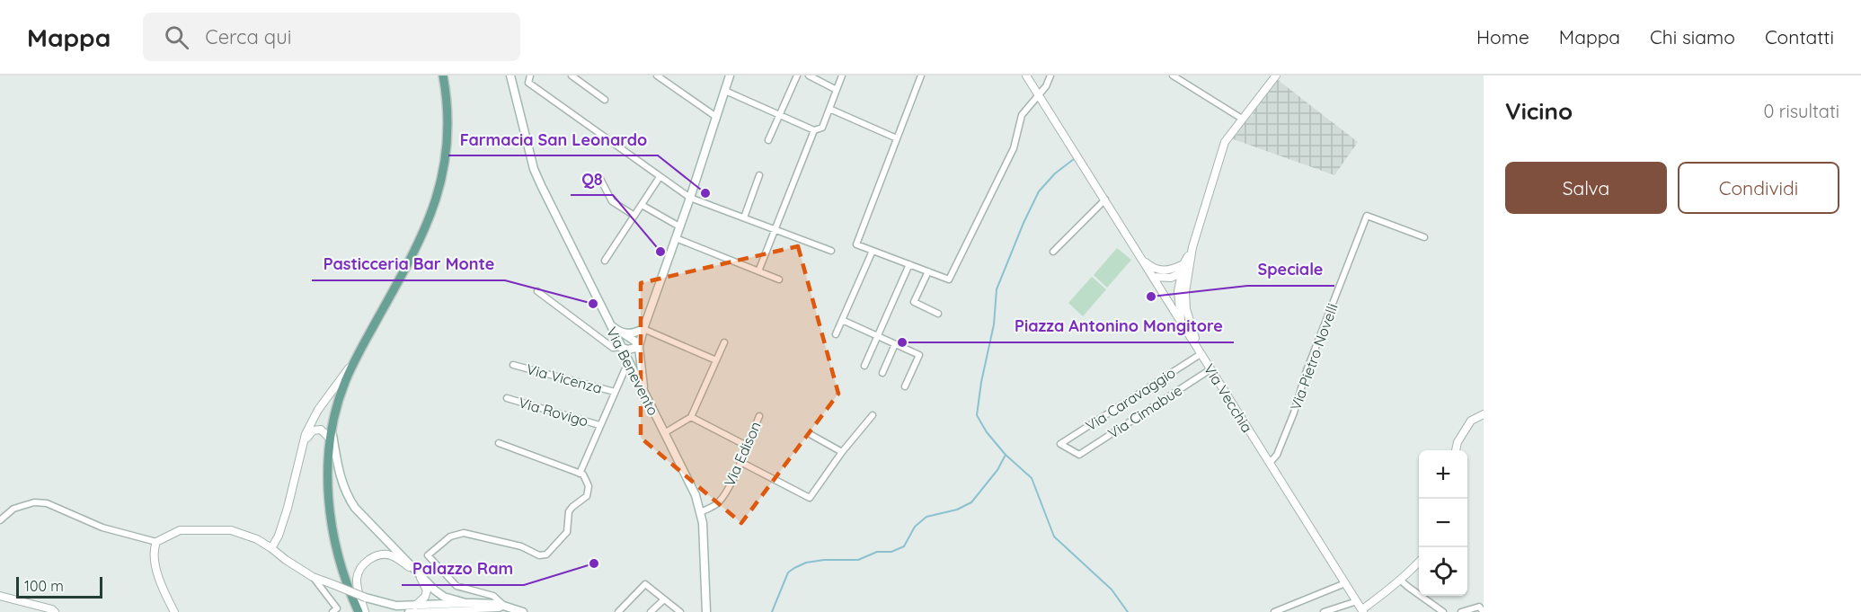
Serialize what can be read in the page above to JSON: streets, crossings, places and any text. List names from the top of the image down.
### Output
{
  "streets": {
    "main road": ["Via Benevento"],
    "street": [
      "Via Pietro Novelli",
      "Via Vicenza",
      "Via Vecchia",
      "Via Caravaggio",
      "Via Rovigo",
      "Via Cimabue",
      "Via Edison"
    ]
  },
  "crossings": [
    ["Via Pietro Novelli", "Via Vecchia"],
    ["Via Benevento", "Via Edison"],
    ["Via Vecchia", "Via Caravaggio"],
    ["Via Vecchia", "Via Cimabue"],
    ["Via Caravaggio", "Via Cimabue"]
  ],
  "places": [
    "Farmacia San Leonardo",
    "Q8",
    "Speciale",
    "Pasticceria Bar Monte",
    "Piazza Antonino Mongitore",
    "Palazzo Ram"
  ],
  "scale_bar": "100 m",
  "page": {
    "header": "Mappa",
    "search": "Cerca qui",
    "nav": [
      "Home",
      "Mappa",
      "Chi siamo",
      "Contatti"
    ],
    "heading": ["Vicino", "0 risultati"],
    "buttons": ["Salva", "Condividi"],
    "map_buttons": ["+", "−"],
    "scale": "100 m"
  }
}
